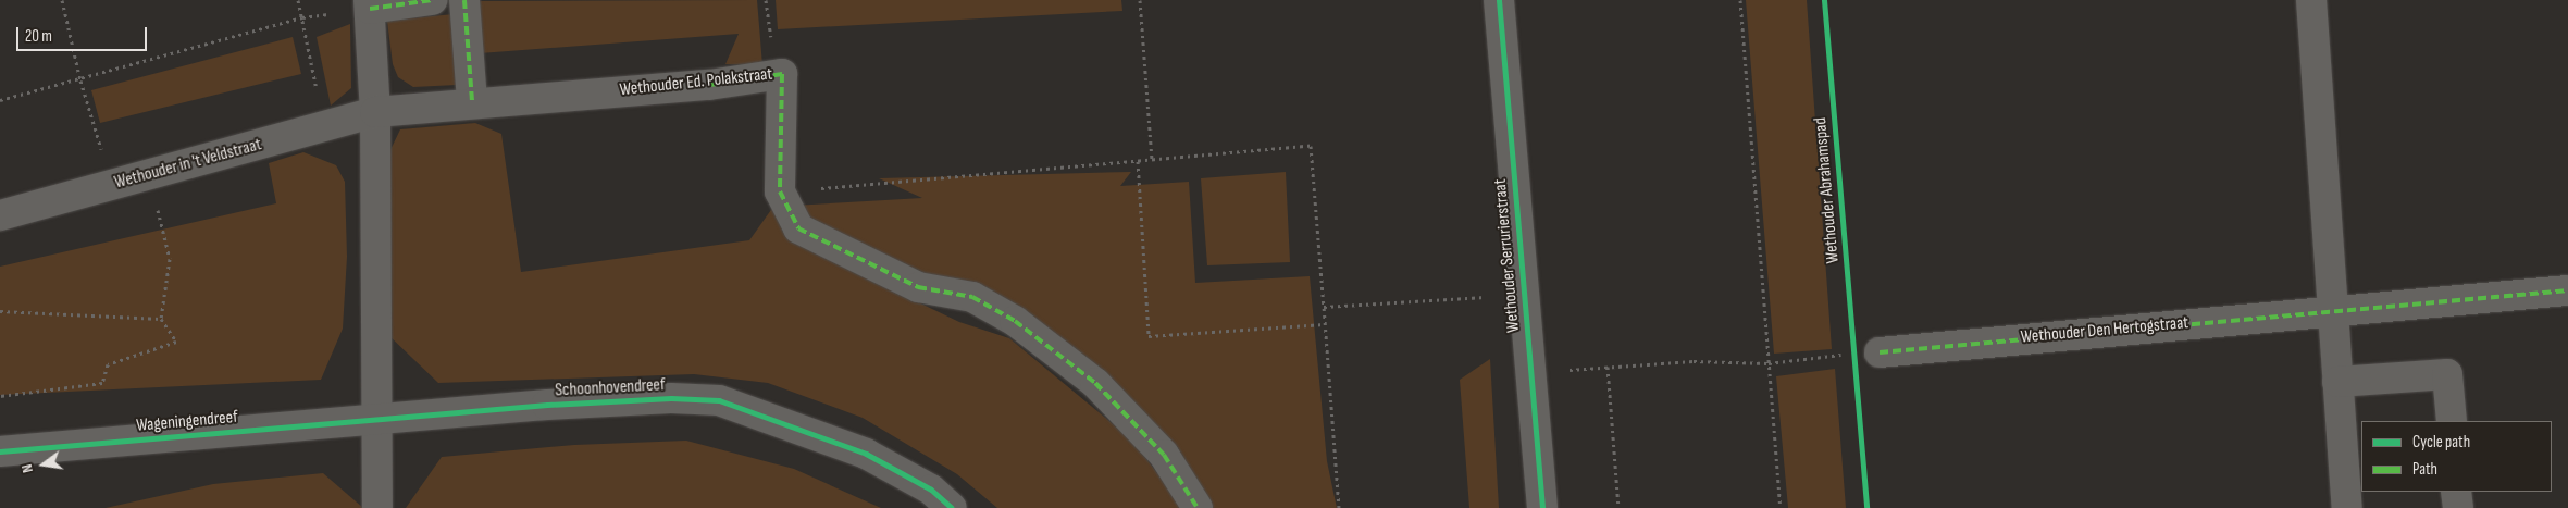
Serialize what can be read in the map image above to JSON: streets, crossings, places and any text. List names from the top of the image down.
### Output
{
  "streets": {
    "street": [
      "Wethouder Ed. Polakstraat",
      "Wethouder in 't Veldstraat",
      "Wethouder Serrurierstraat",
      "Wethouder Den Hertogstraat",
      "Schoonhovendreef",
      "Wageningendreef"
    ],
    "cycle path": ["Wethouder Abrahamspad"]
  },
  "crossings": [
    ["Wethouder Ed. Polakstraat", "Wethouder in 't Veldstraat"],
    ["Schoonhovendreef", "Wageningendreef"]
  ],
  "legend": ["Cycle path", "Path"],
  "scale_bar": "20 m",
  "north": "left"
}
